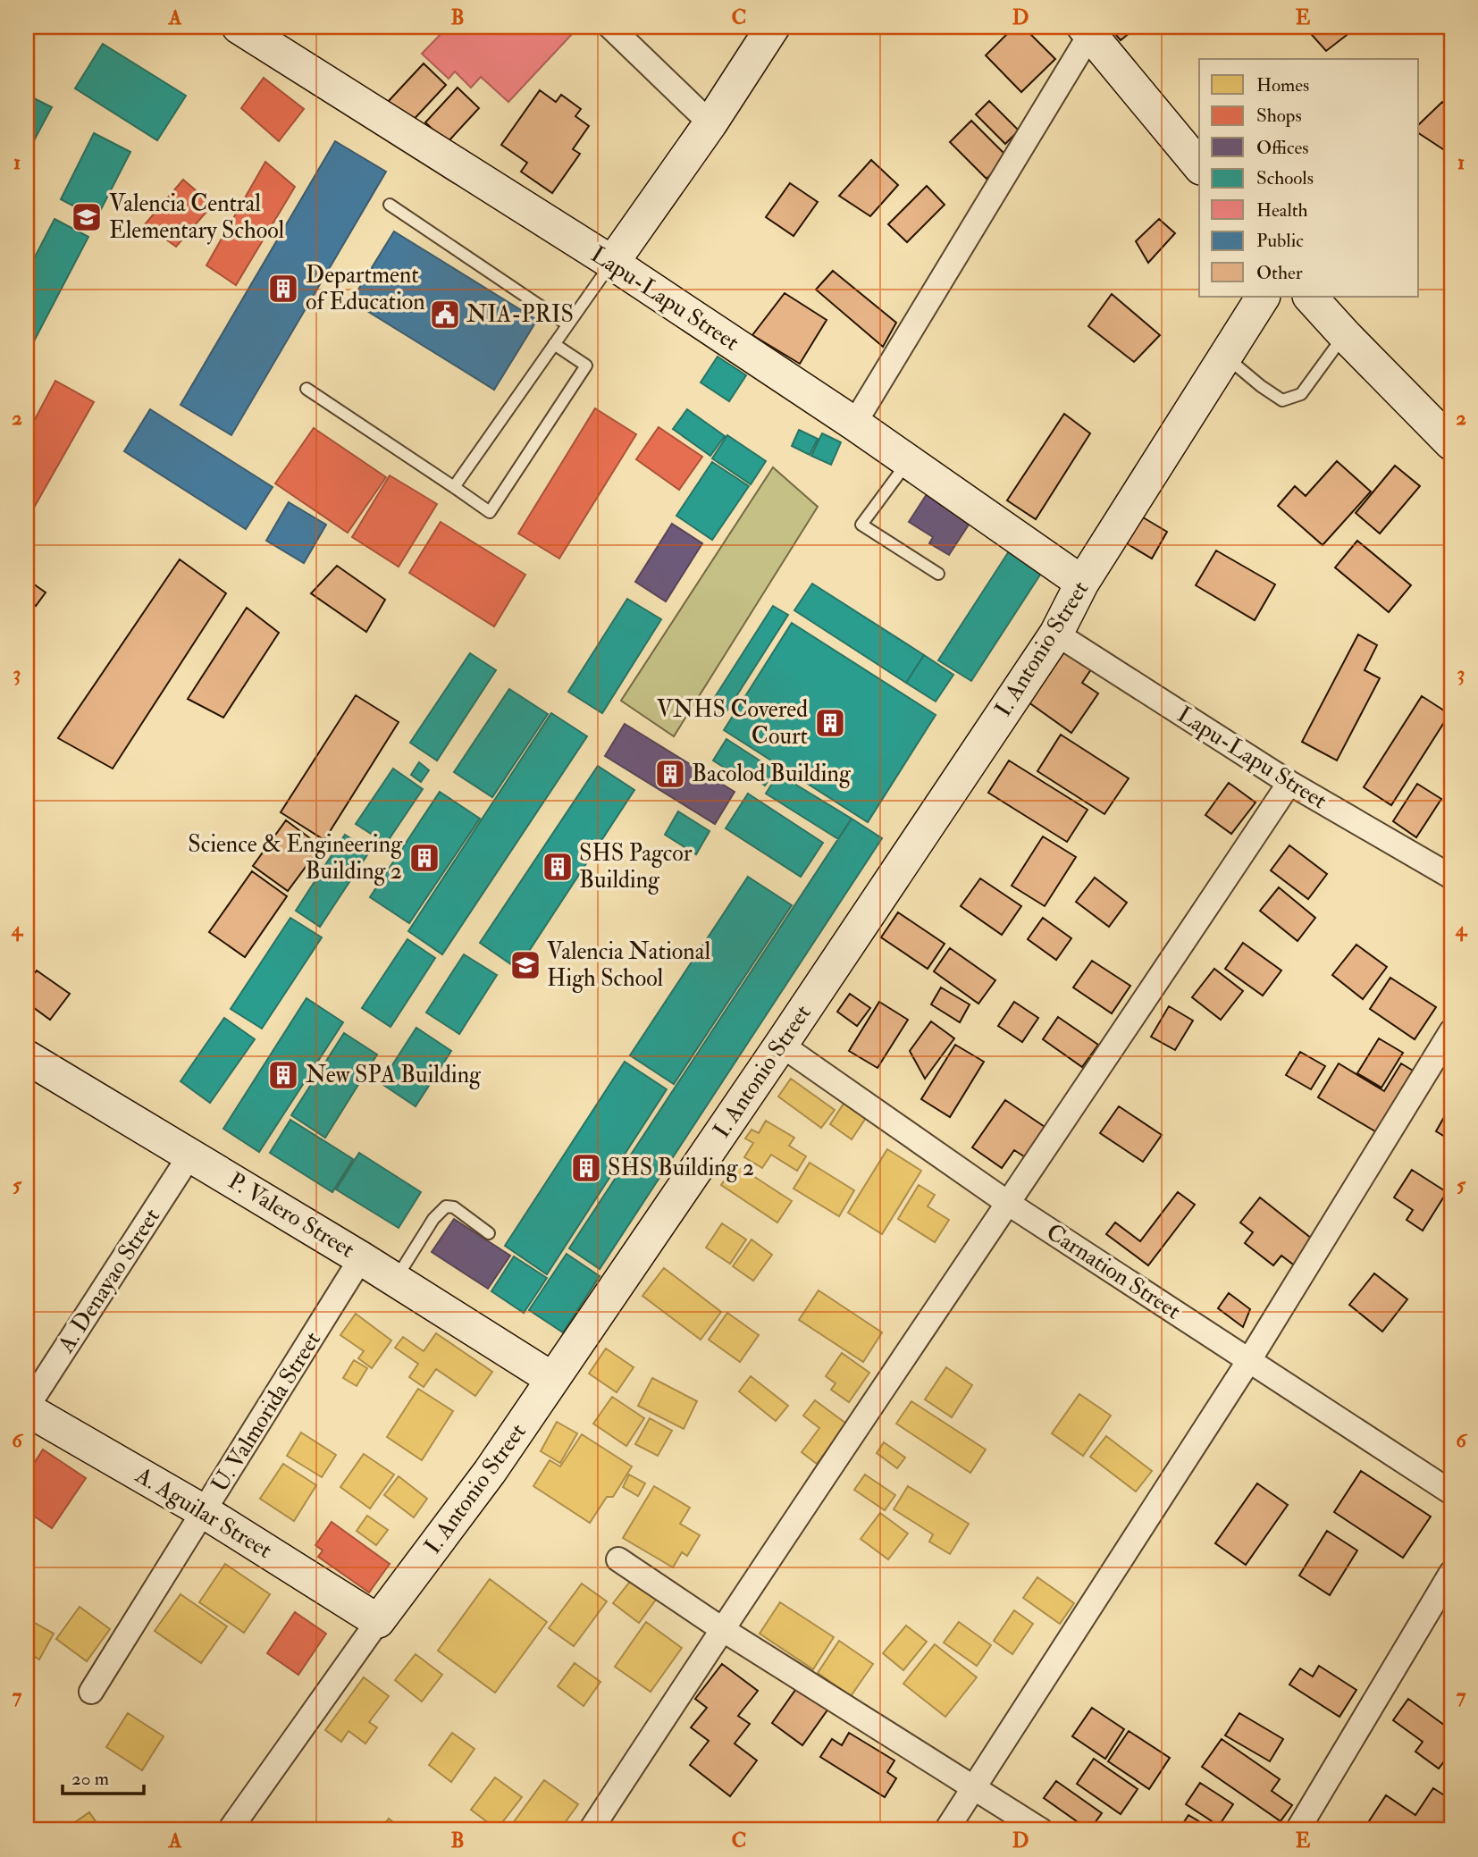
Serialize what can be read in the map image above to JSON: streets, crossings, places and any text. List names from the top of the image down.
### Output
{
  "streets": {
    "street": [
      "Lapu-Lapu Street",
      "I. Antonio Street",
      "P. Valero Street",
      "Carnation Street",
      "A. Denayao Street",
      "U. Valmorida Street",
      "A. Aguilar Street"
    ]
  },
  "crossings": [
    ["Lapu-Lapu Street", "I. Antonio Street"],
    ["I. Antonio Street", "P. Valero Street"],
    ["I. Antonio Street", "Carnation Street"],
    ["I. Antonio Street", "A. Aguilar Street"],
    ["P. Valero Street", "A. Denayao Street"],
    ["P. Valero Street", "U. Valmorida Street"],
    ["A. Denayao Street", "A. Aguilar Street"],
    ["U. Valmorida Street", "A. Aguilar Street"]
  ],
  "places": {
    "school or university": ["Valencia Central Elementary School", "Valencia National High School"],
    "building": [
      "Department of Education",
      "VNHS Covered Court",
      "Bacolod Building",
      "Science & Engineering Building 2",
      "SHS Pagcor Building",
      "New SPA Building",
      "SHS Building 2"
    ],
    "public building": ["NIA-PRIS"]
  },
  "legend": [
    "Homes",
    "Shops",
    "Offices",
    "Schools",
    "Health",
    "Public",
    "Other"
  ],
  "scale_bar": "20 m",
  "grid": {
    "columns": [
      "A",
      "B",
      "C",
      "D",
      "E"
    ],
    "rows": [
      "1",
      "2",
      "3",
      "4",
      "5",
      "6",
      "7"
    ]
  }
}
